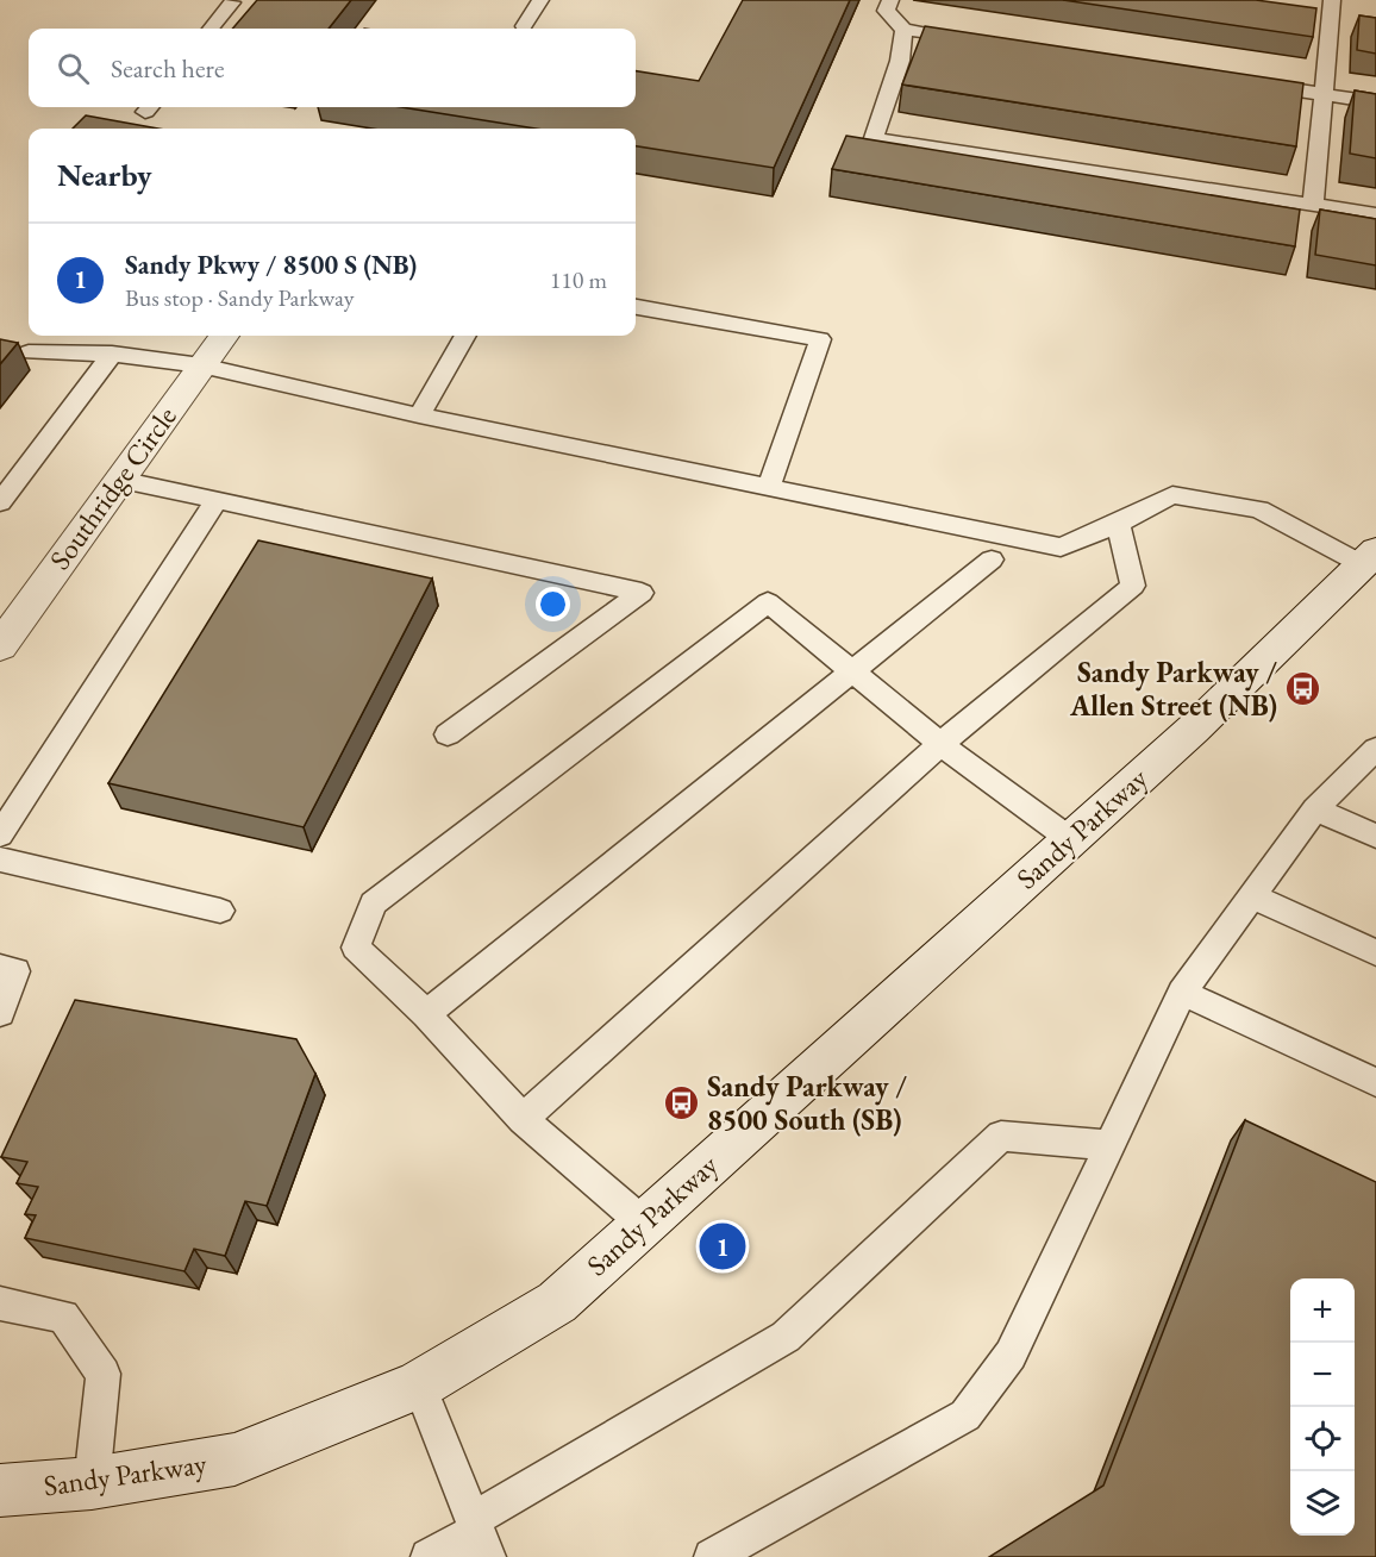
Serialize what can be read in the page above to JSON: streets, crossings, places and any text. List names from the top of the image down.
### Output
{
  "streets": {
    "main road": ["Southridge Circle", "Sandy Parkway"]
  },
  "places": {
    "bus stop": ["Sandy Parkway / Allen Street (NB)", "Sandy Parkway / 8500 South (SB)"]
  },
  "page": {
    "search": "Search here",
    "heading": "Nearby",
    "list": [
      {
        "mark": "1",
        "name": "Sandy Pkwy / 8500 S (NB)",
        "note": "Bus stop · Sandy Parkway",
        "value": "110 m"
      }
    ],
    "pins": "1",
    "map_buttons": ["+", "−"]
  }
}
